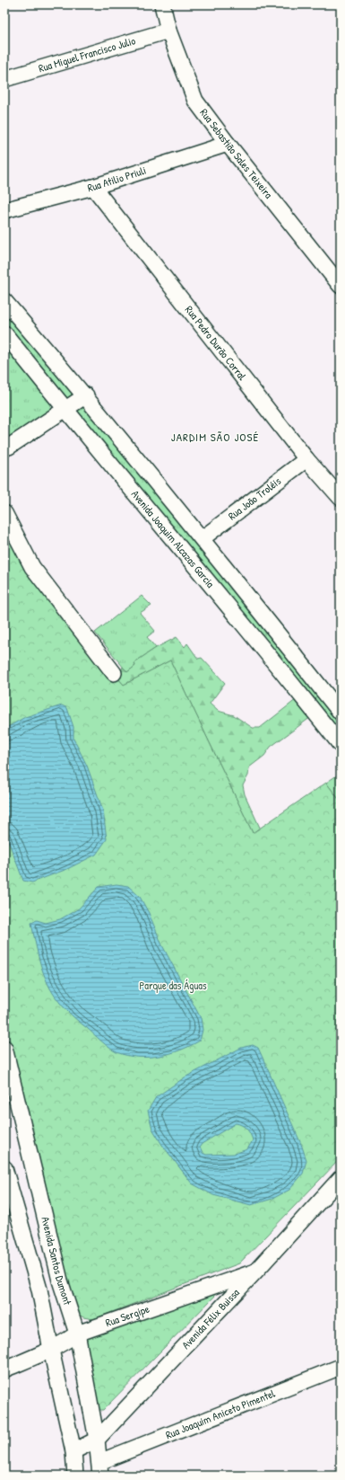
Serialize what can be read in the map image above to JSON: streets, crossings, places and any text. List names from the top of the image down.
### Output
{
  "streets": {
    "street": [
      "Rua Miguel Francisco Julio",
      "Rua Sebastião Sales Teixeira",
      "Rua Atilio Priuli",
      "Rua Pedro Durão Corral",
      "Rua João Troléis",
      "Avenida Joaquim Alcazas Garcia",
      "Avenida Santos Dumont",
      "Rua Sergipe",
      "Avenida Félix Buissa",
      "Rua Joaquim Aniceto Pimentel"
    ]
  },
  "crossings": [
    ["Rua Miguel Francisco Julio", "Rua Sebastião Sales Teixeira"],
    ["Rua Sebastião Sales Teixeira", "Rua Atilio Priuli"],
    ["Rua Atilio Priuli", "Rua Pedro Durão Corral"],
    ["Rua Pedro Durão Corral", "Rua João Troléis"],
    ["Rua João Troléis", "Avenida Joaquim Alcazas Garcia"],
    ["Avenida Santos Dumont", "Rua Sergipe"],
    ["Avenida Santos Dumont", "Avenida Félix Buissa"],
    ["Avenida Santos Dumont", "Rua Joaquim Aniceto Pimentel"],
    ["Rua Sergipe", "Avenida Félix Buissa"]
  ],
  "districts": ["JARDIM SÃO JOSÉ"],
  "parks": ["Parque das Águas"]
}
